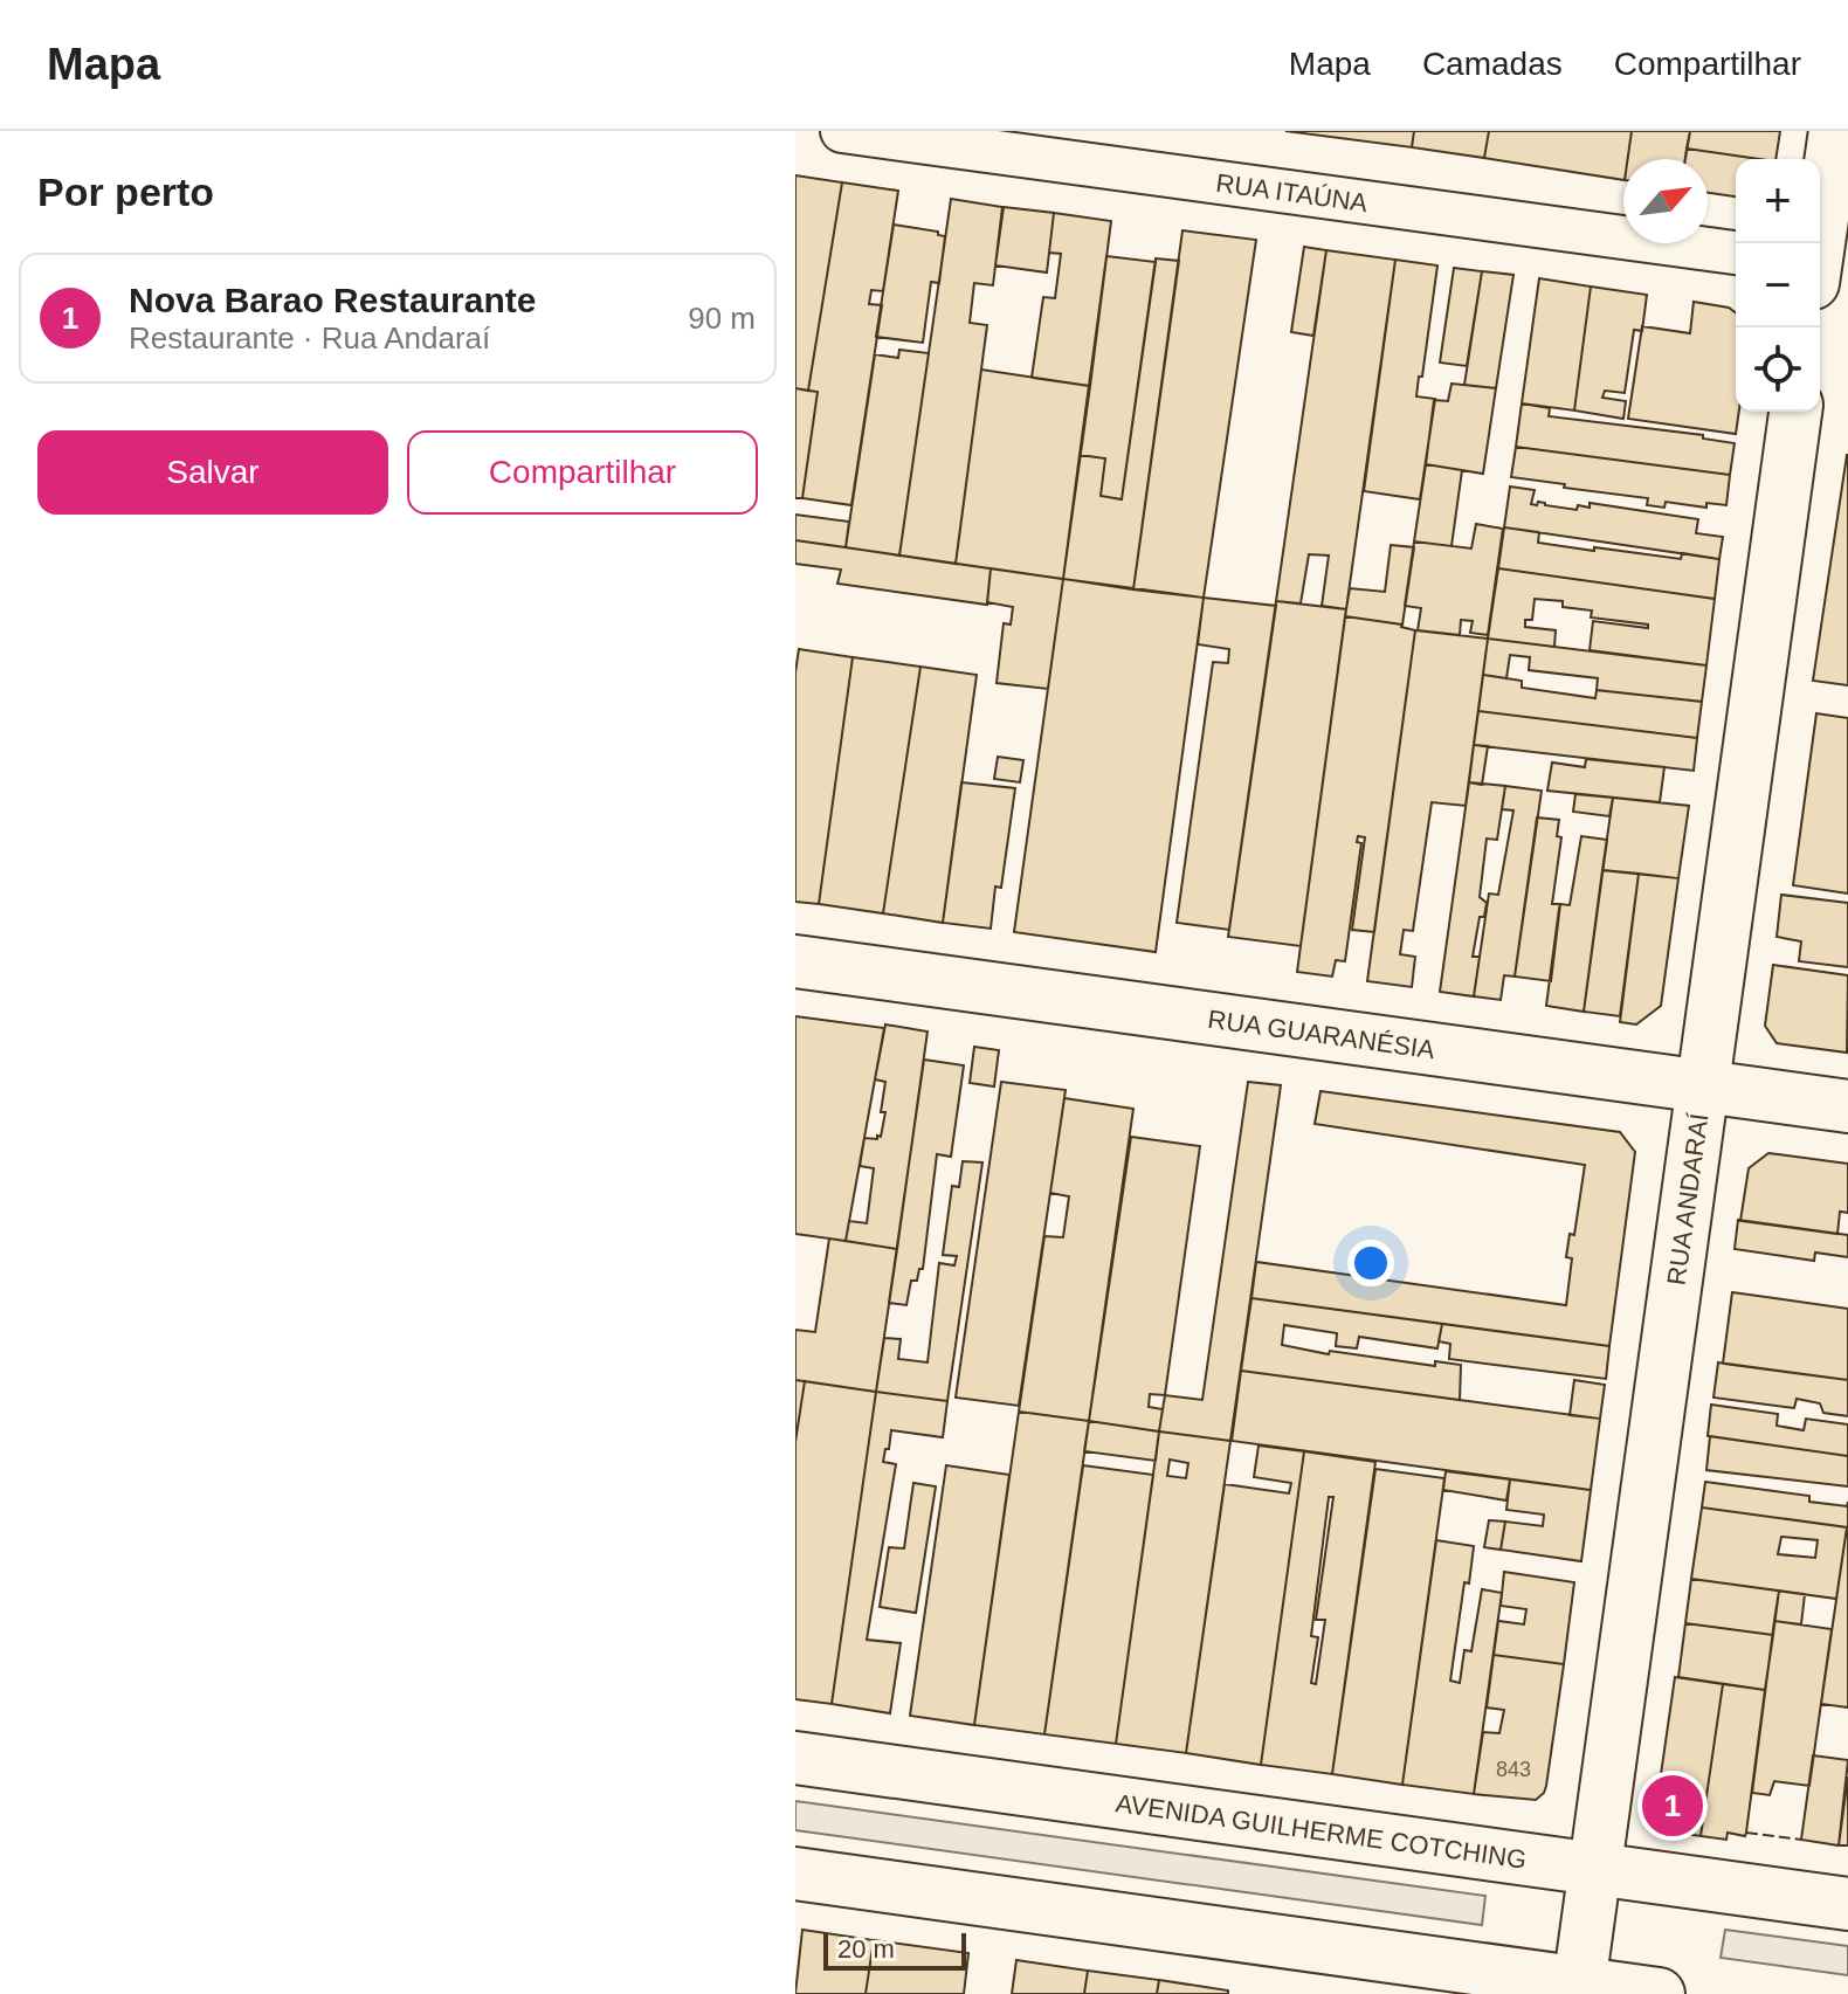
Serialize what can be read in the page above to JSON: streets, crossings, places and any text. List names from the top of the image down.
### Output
{
  "streets": {
    "street": [
      "RUA ITAÚNA",
      "RUA GUARANÉSIA",
      "RUA ANDARAÍ",
      "AVENIDA GUILHERME COTCHING"
    ]
  },
  "crossings": [
    ["RUA GUARANÉSIA", "RUA ANDARAÍ"],
    ["RUA ANDARAÍ", "AVENIDA GUILHERME COTCHING"]
  ],
  "house_numbers": ["843"],
  "scale_bar": "20 m",
  "north": "top right",
  "page": {
    "header": "Mapa",
    "nav": ["Mapa", "Camadas", "Compartilhar"],
    "heading": "Por perto",
    "map_buttons": ["+", "−"],
    "list": [
      {
        "mark": "1",
        "name": "Nova Barao Restaurante",
        "note": "Restaurante · Rua Andaraí",
        "value": "90 m"
      }
    ],
    "buttons": ["Salvar", "Compartilhar"],
    "pins": "1",
    "scale": "20 m"
  }
}
